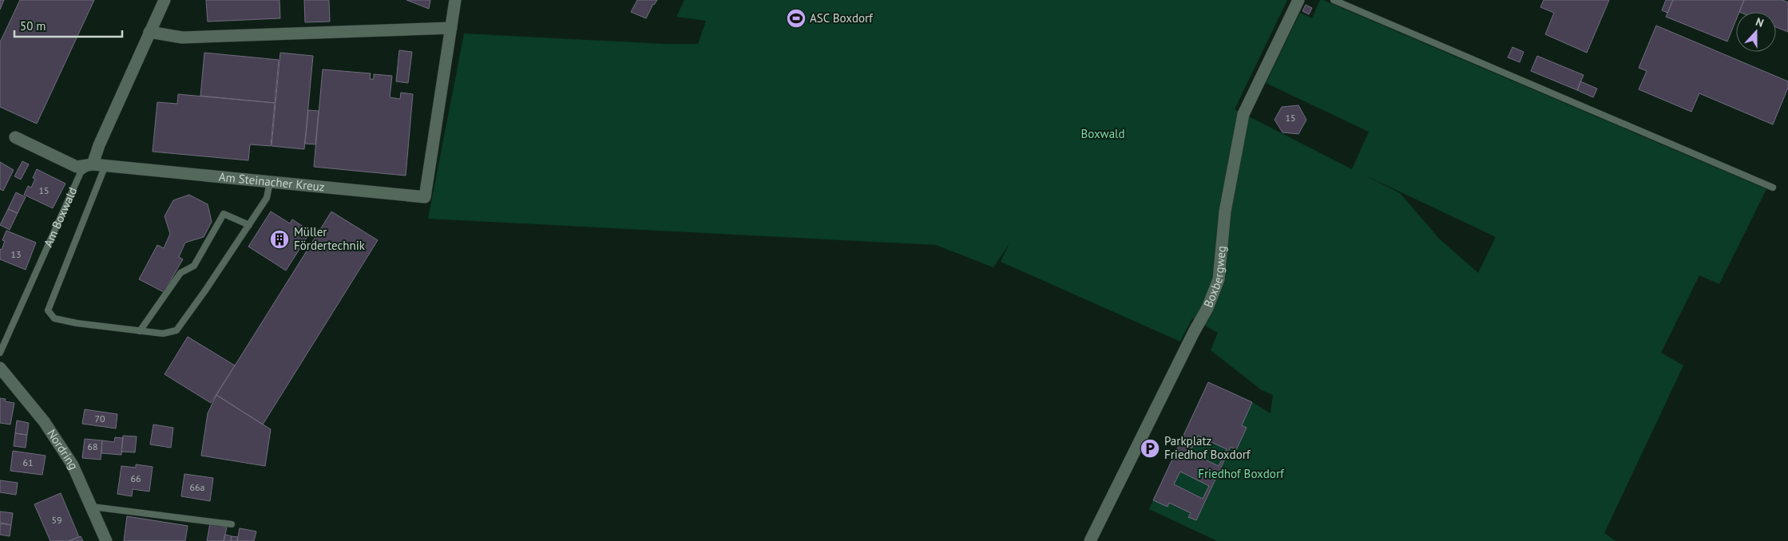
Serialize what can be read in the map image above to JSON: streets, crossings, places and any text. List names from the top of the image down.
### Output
{
  "streets": {
    "street": ["Am Steinacher Kreuz", "Boxbergweg", "Nordring"],
    "lane": ["Am Boxwald"]
  },
  "crossings": [
    ["Am Steinacher Kreuz", "Am Boxwald"]
  ],
  "parks": ["Boxwald", "Friedhof Boxdorf"],
  "places": {
    "sports": ["ASC Boxdorf"],
    "building": ["Müller Fördertechnik"],
    "parking": ["Parkplatz Friedhof Boxdorf"]
  },
  "house_numbers": [
    "15",
    "15",
    "13",
    "70",
    "68",
    "61",
    "66",
    "66a",
    "59"
  ],
  "scale_bar": "50 m",
  "north": "top"
}
